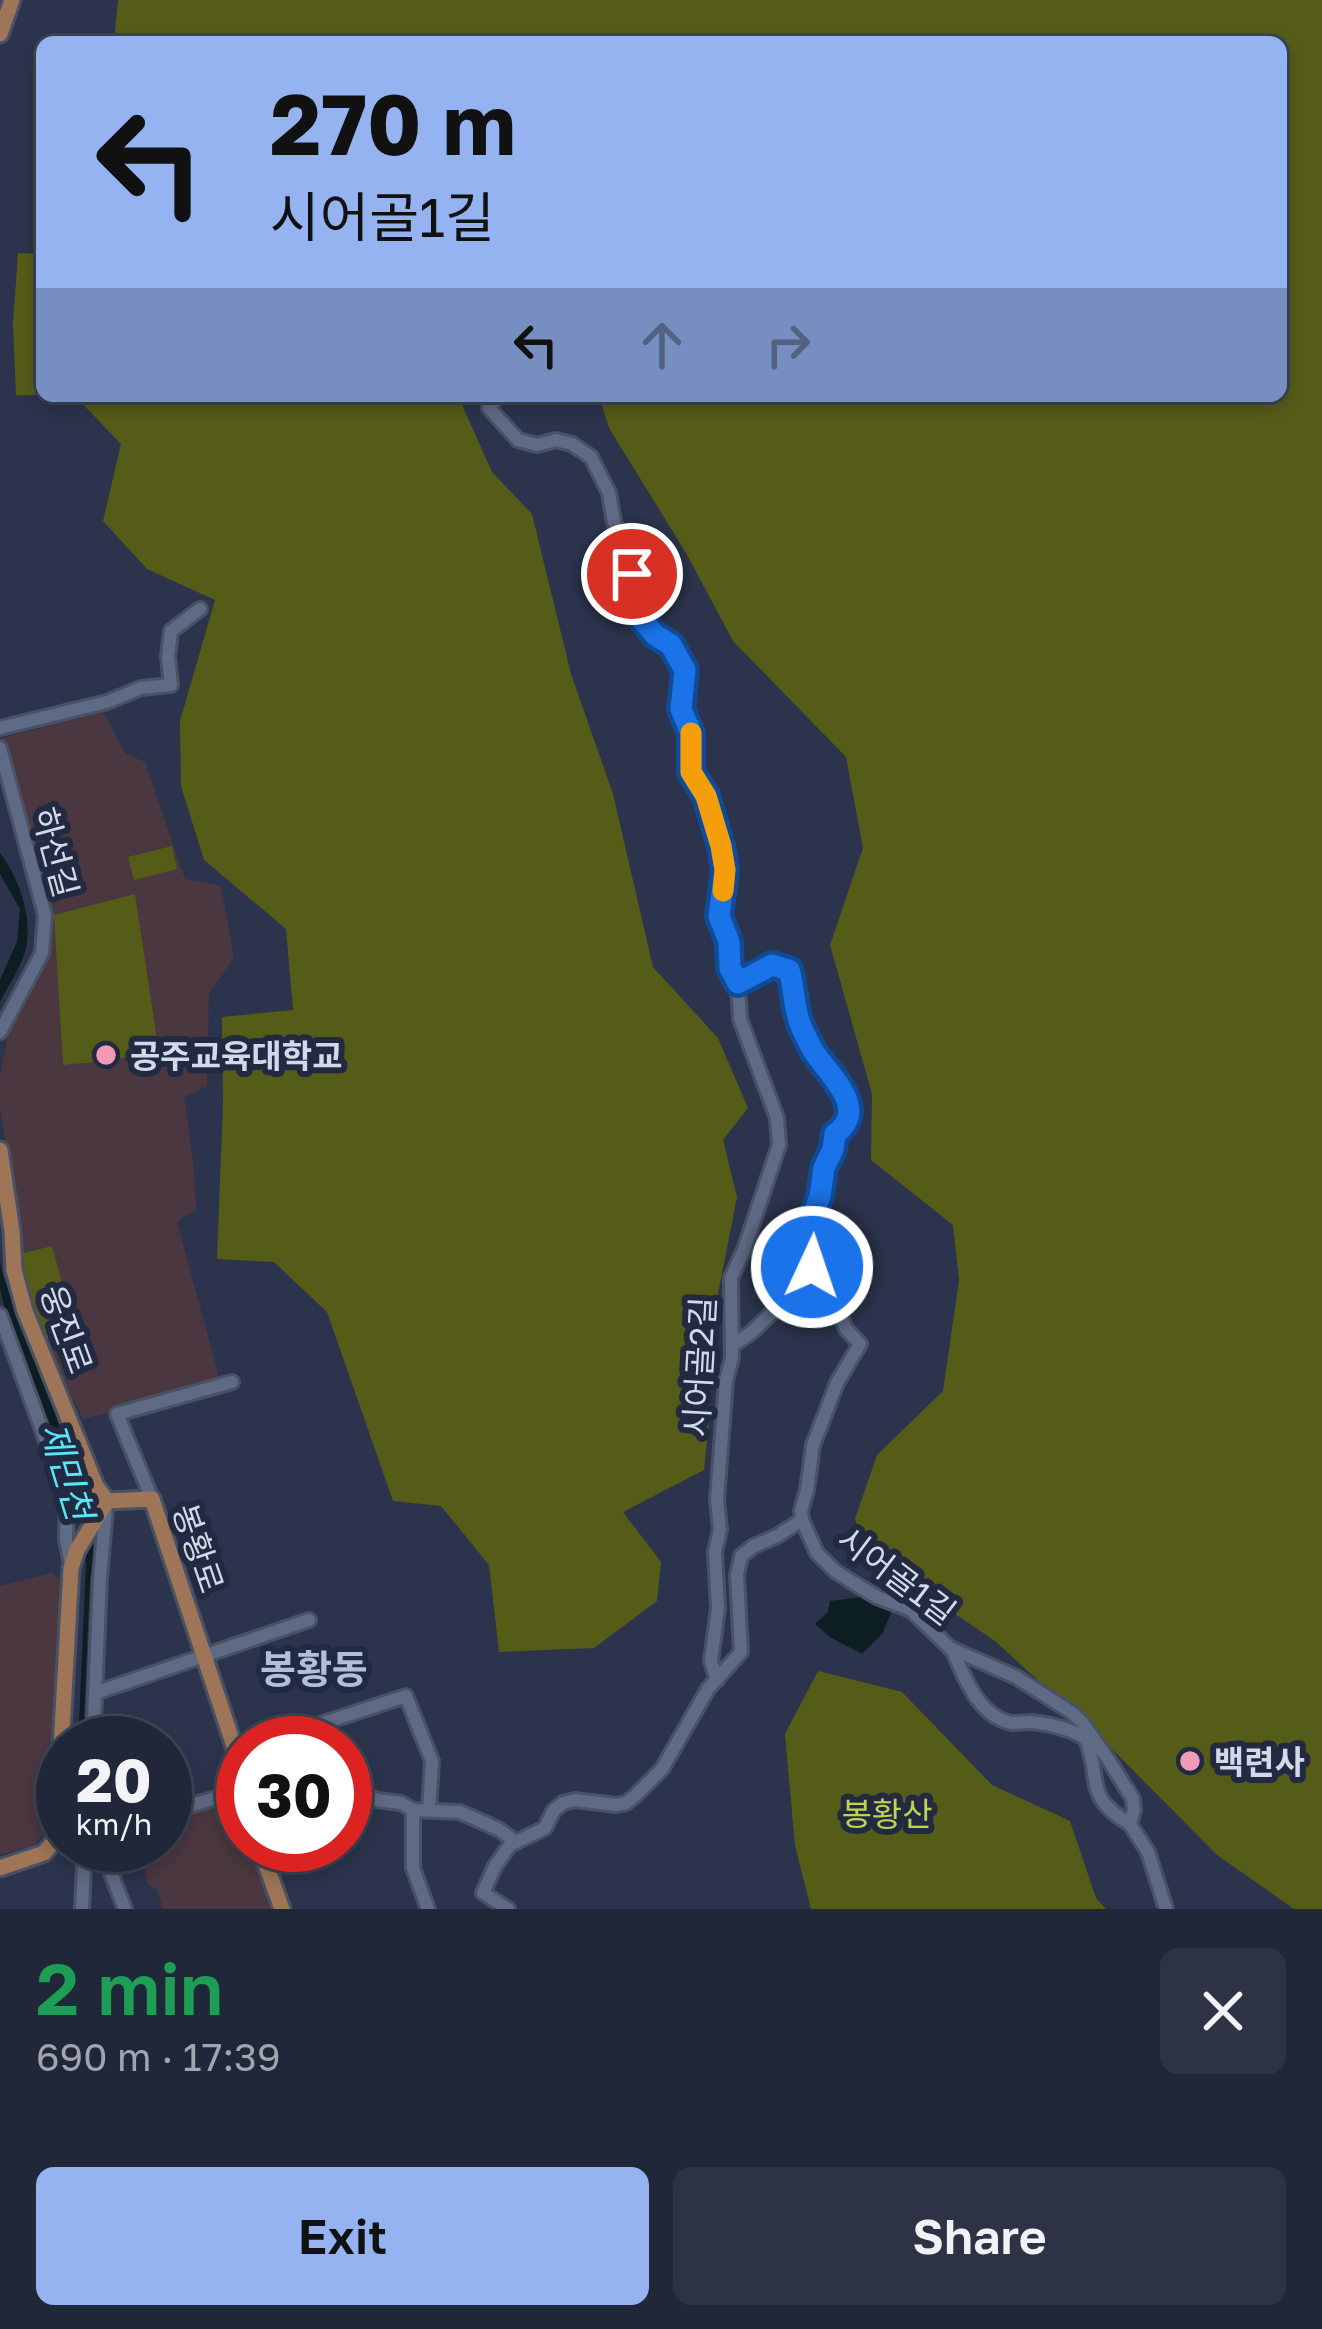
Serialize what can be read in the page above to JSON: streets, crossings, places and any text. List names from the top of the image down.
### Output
{
  "streets": {
    "main road": ["웅진로", "봉황로"],
    "street": ["하선길", "시어골2길", "시어골1길"]
  },
  "crossings": [
    ["웅진로", "봉황로"],
    ["시어골2길", "시어골1길"]
  ],
  "districts": ["봉황동"],
  "water": ["제민천"],
  "parks": ["봉황산"],
  "places": ["공주교육대학교", "백련사"],
  "page": {
    "turn": ["270 m", "시어골1길"],
    "speed": "20 km/h",
    "limit": "30",
    "heading": ["2 min", "690 m · 17:39"],
    "buttons": ["Exit", "Share"]
  }
}
